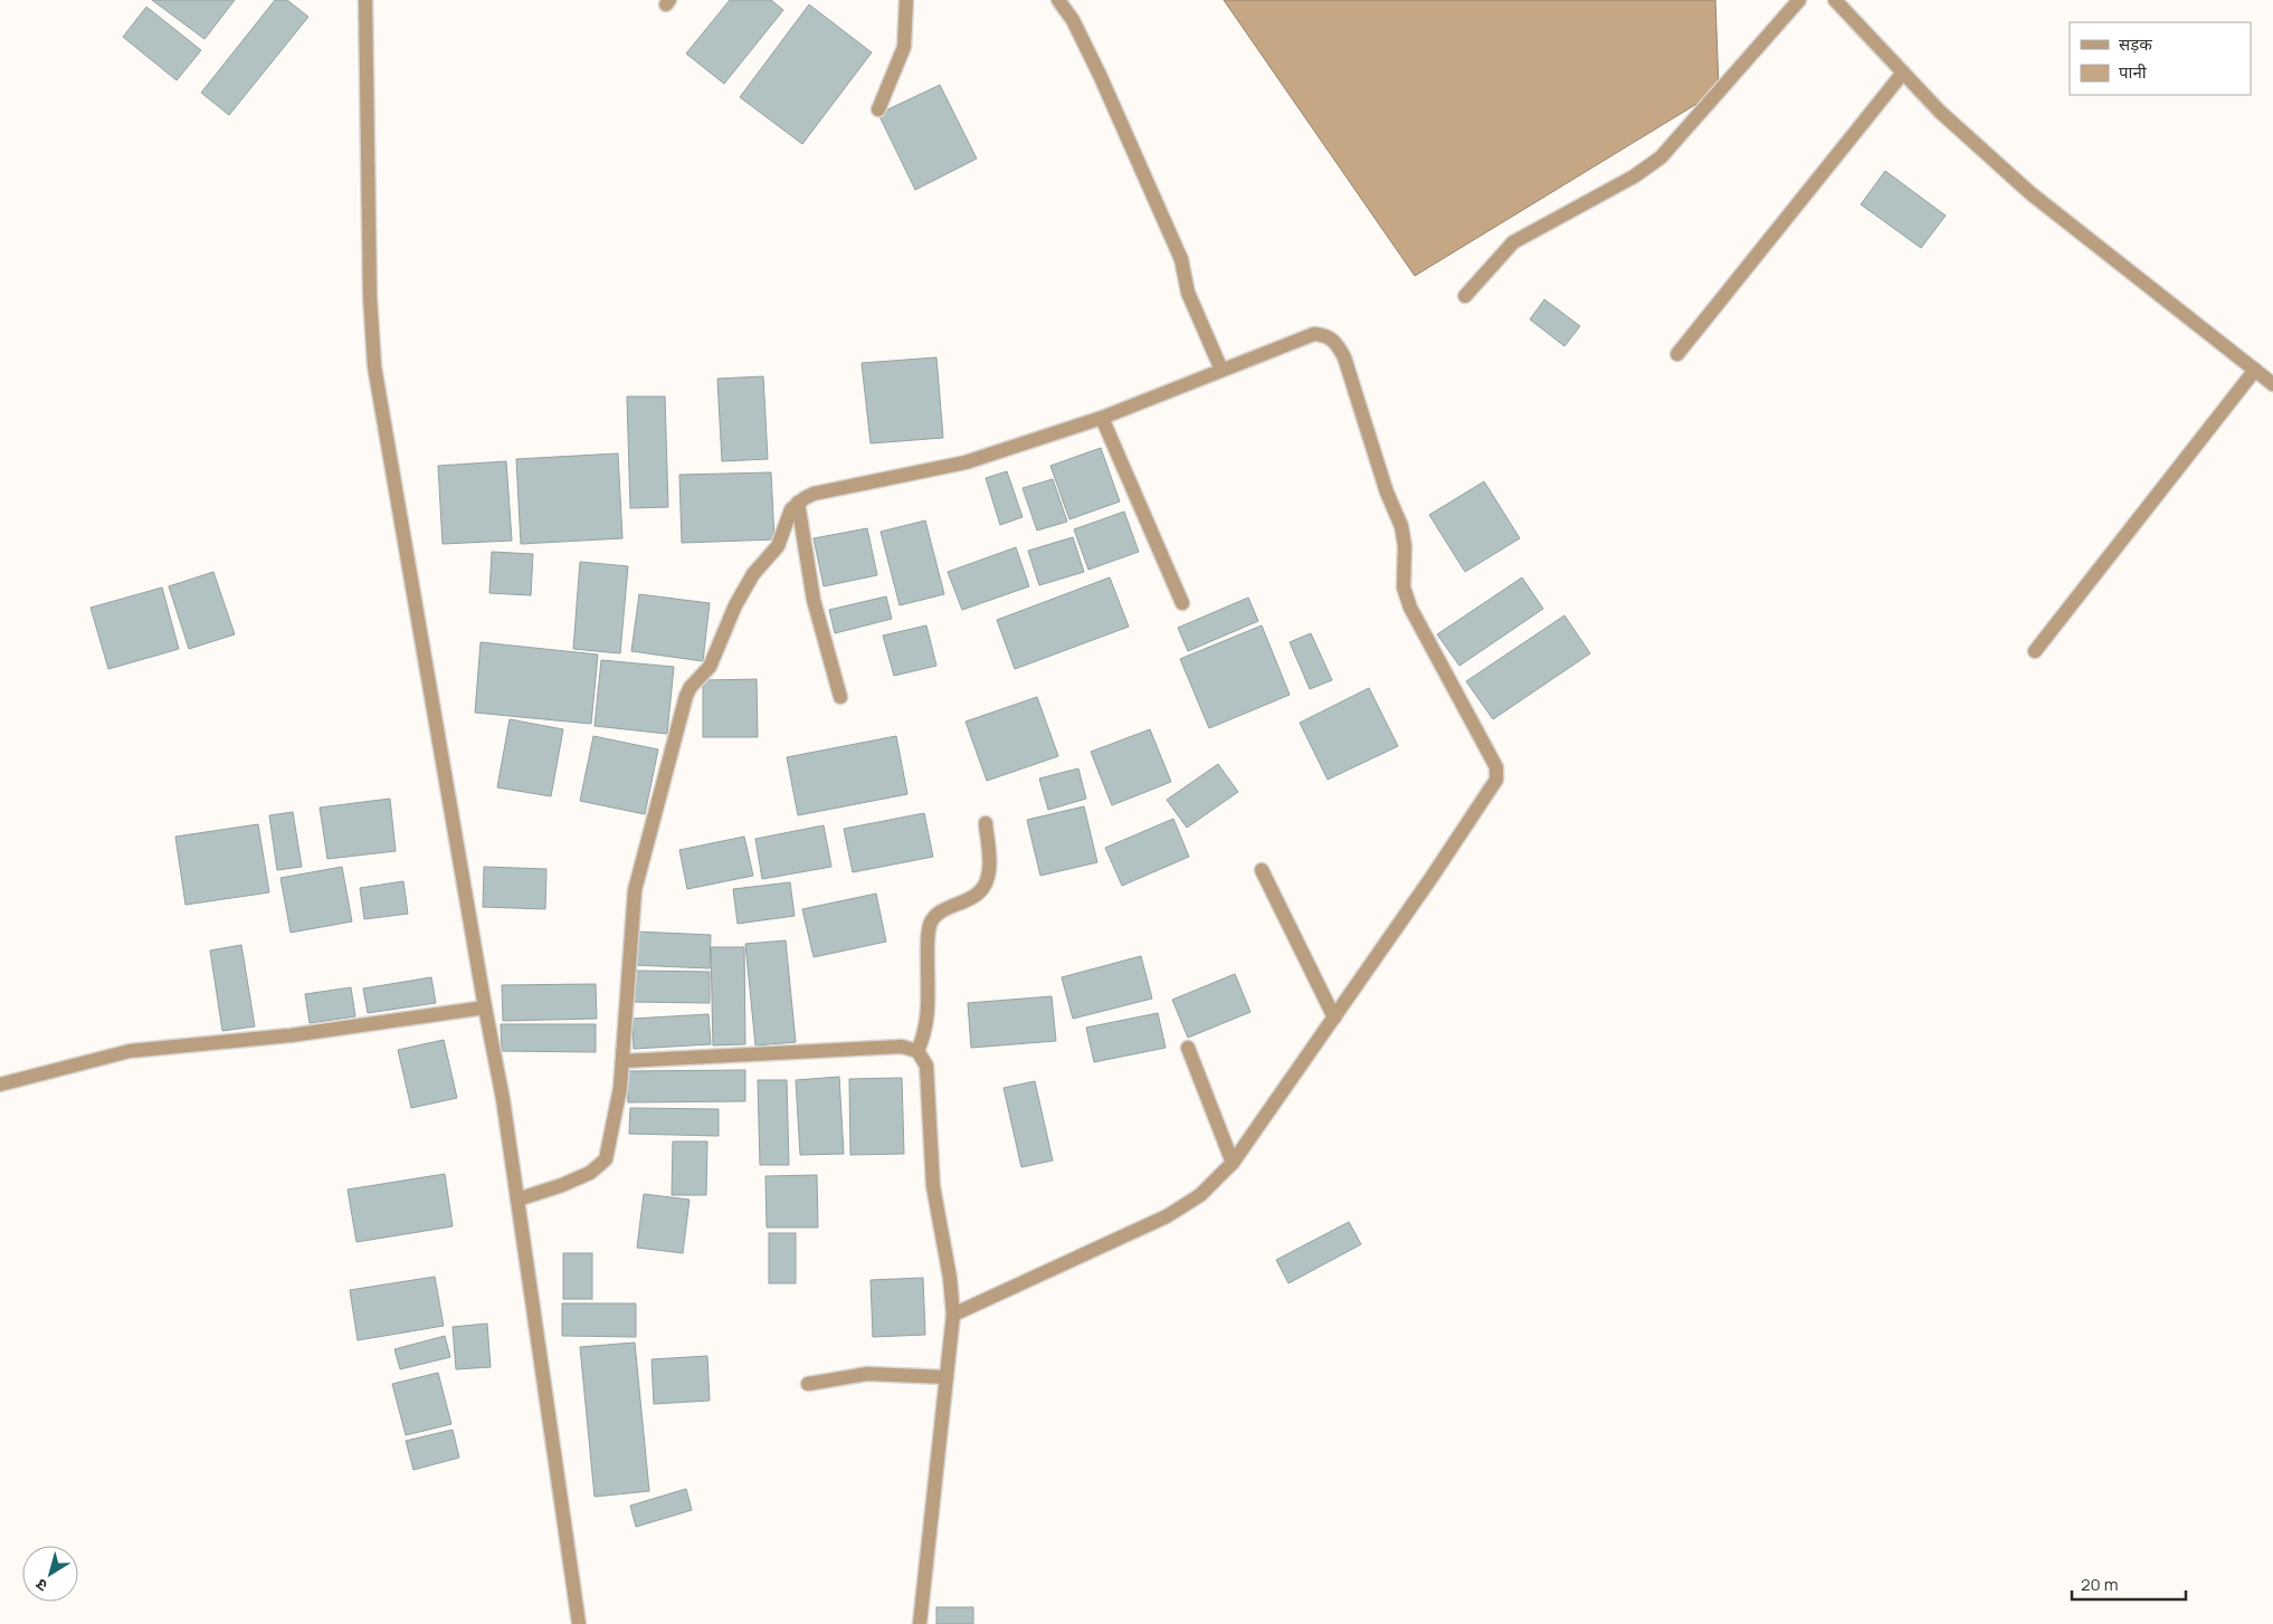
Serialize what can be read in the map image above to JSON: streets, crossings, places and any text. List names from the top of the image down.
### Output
{
  "legend": ["सड़क", "पानी"],
  "scale_bar": "20 m",
  "north": "bottom left"
}
